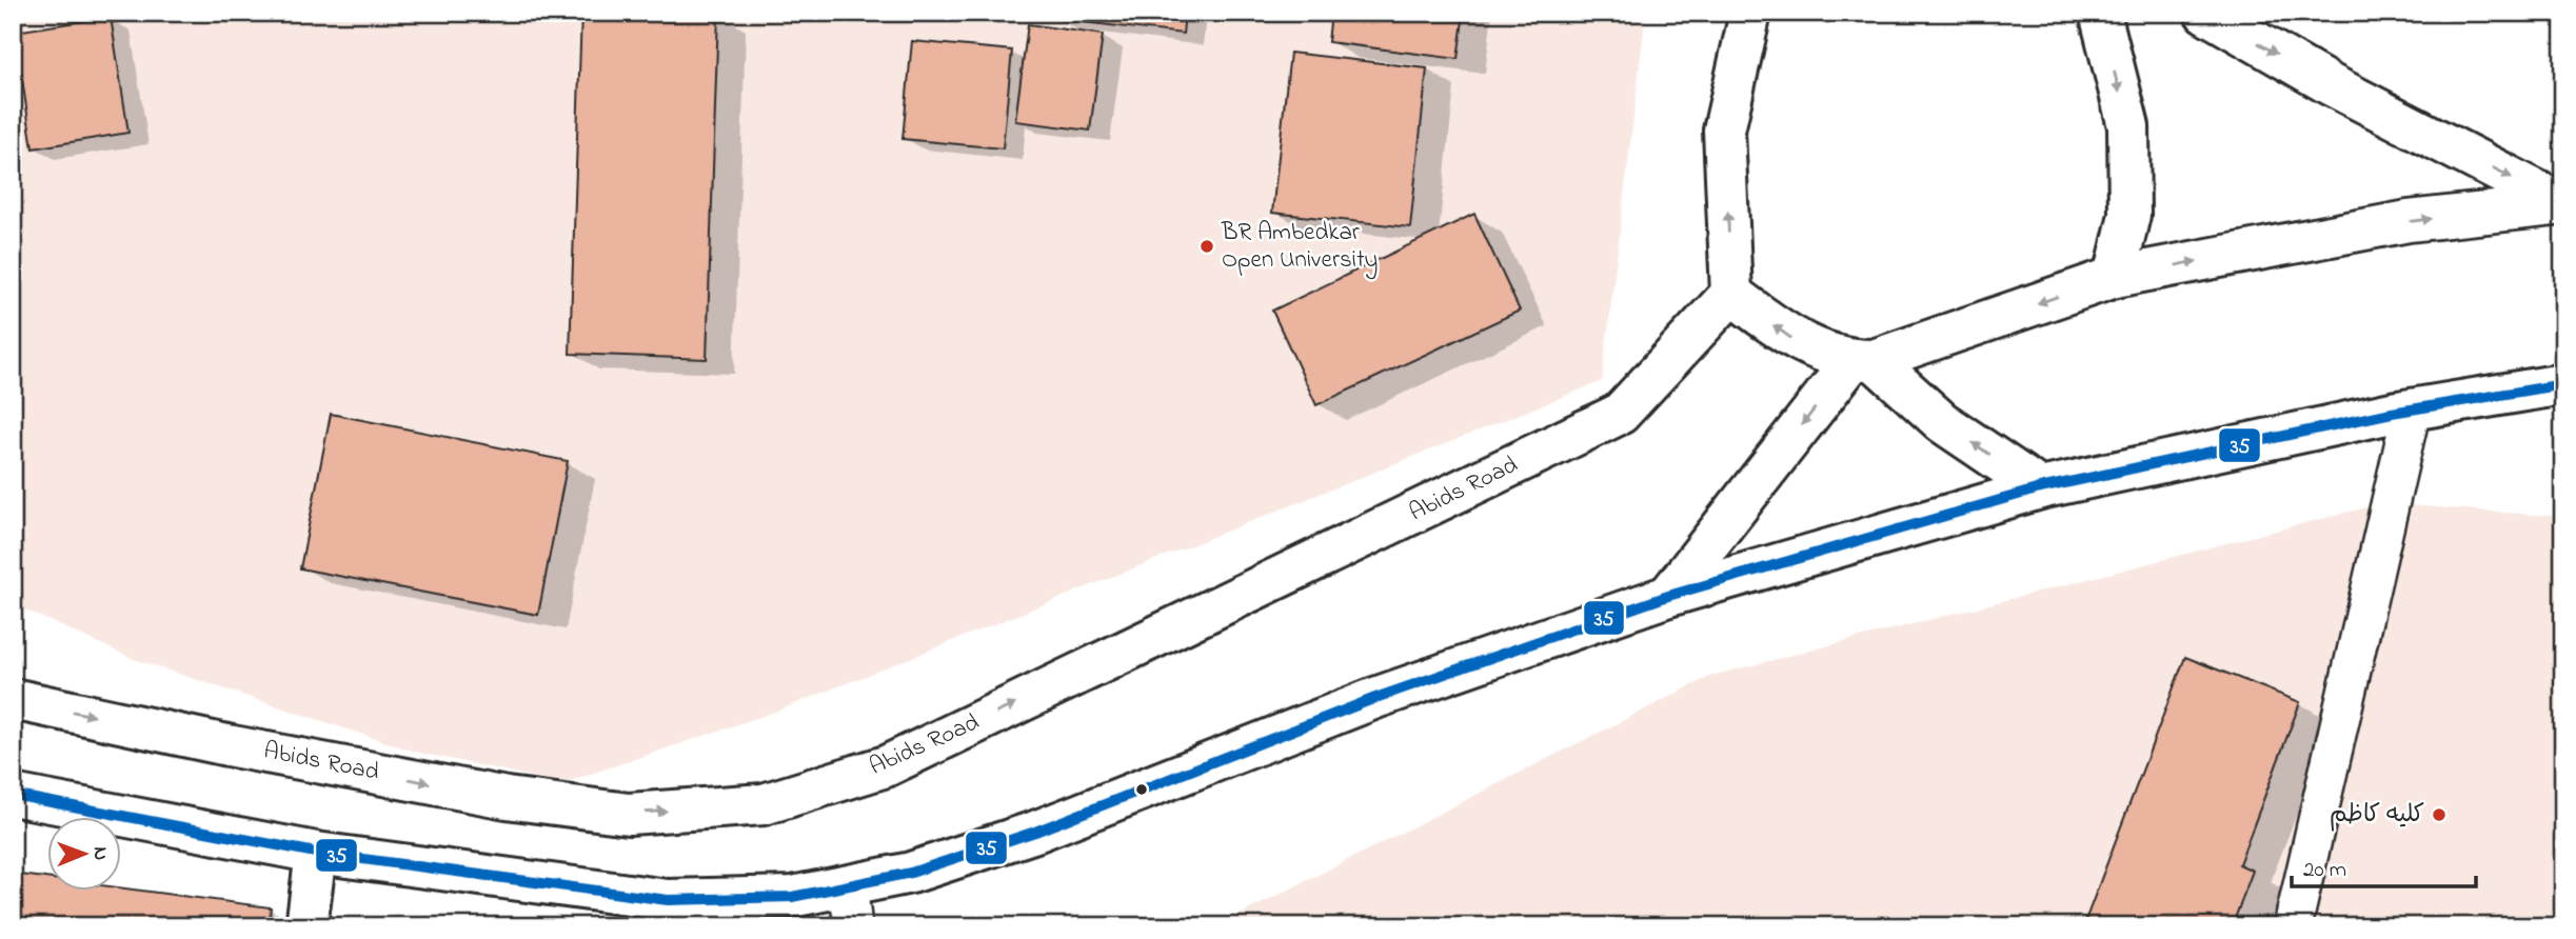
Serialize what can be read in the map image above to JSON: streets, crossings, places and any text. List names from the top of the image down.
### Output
{
  "streets": {
    "main road": ["Abids Road"]
  },
  "places": ["BR Ambedkar Open University", "كليه كاظم"],
  "lines": ["transit line 35"],
  "scale_bar": "20 m",
  "north": "right"
}
